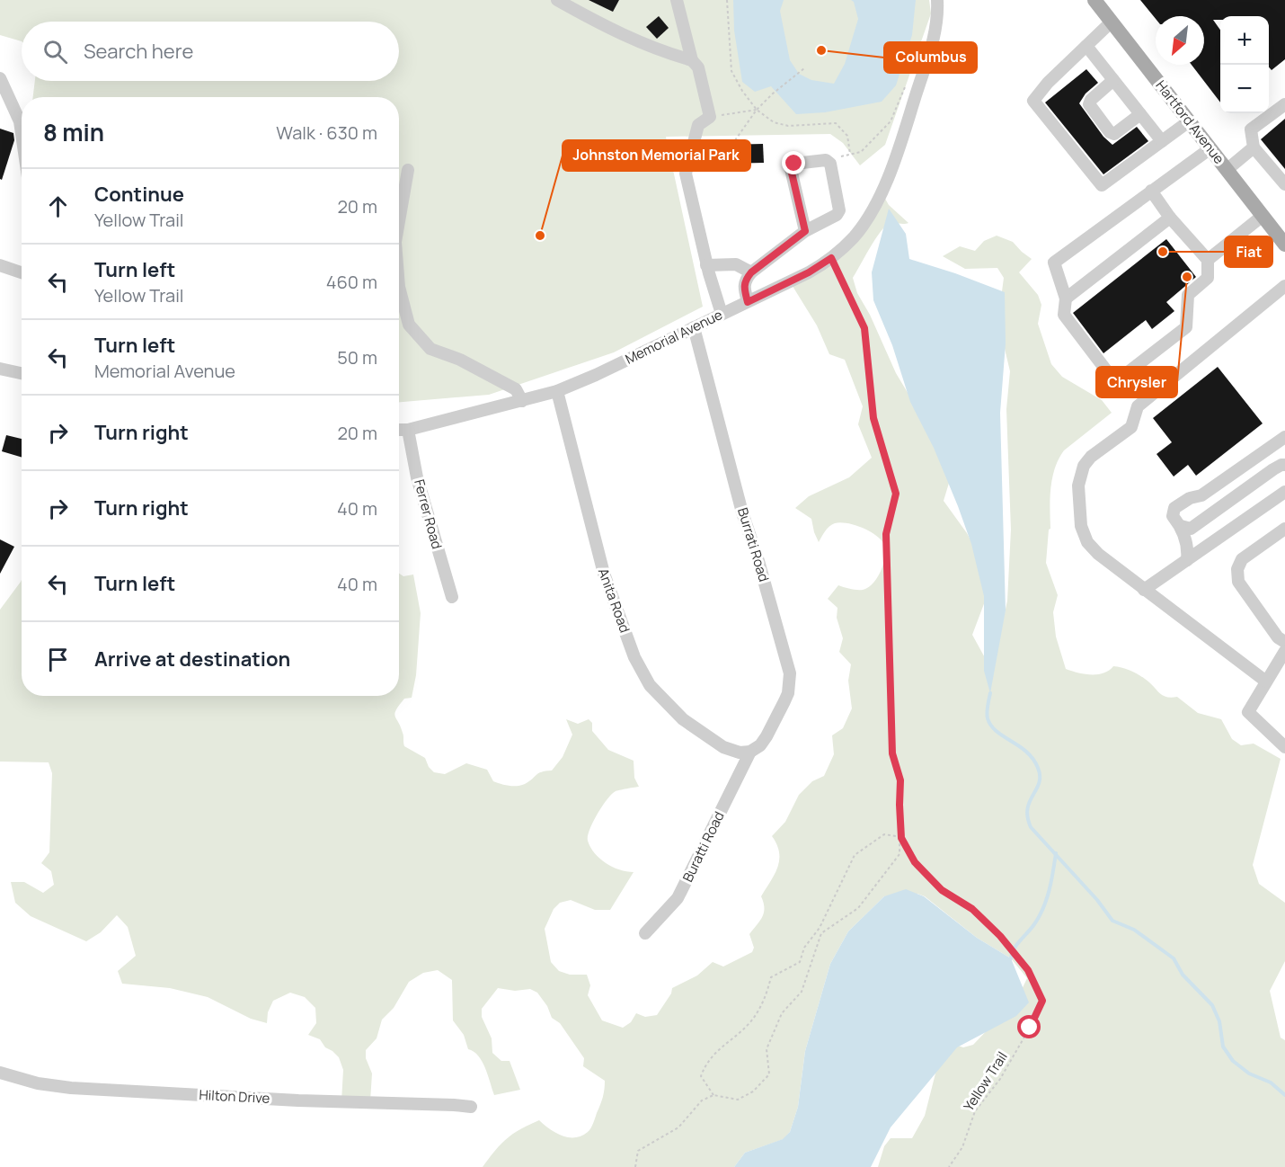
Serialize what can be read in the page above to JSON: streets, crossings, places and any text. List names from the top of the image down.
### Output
{
  "streets": {
    "main road": ["Hartford Avenue"],
    "street": [
      "Memorial Avenue",
      "Ferrer Road",
      "Burrati Road",
      "Anita Road",
      "Buratti Road",
      "Hilton Drive"
    ],
    "path": ["Yellow Trail"]
  },
  "crossings": [
    ["Memorial Avenue", "Ferrer Road"],
    ["Memorial Avenue", "Burrati Road"],
    ["Memorial Avenue", "Anita Road"],
    ["Memorial Avenue", "Yellow Trail"],
    ["Burrati Road", "Anita Road"],
    ["Burrati Road", "Buratti Road"],
    ["Anita Road", "Buratti Road"]
  ],
  "places": [
    "Columbus",
    "Johnston Memorial Park",
    "Fiat",
    "Chrysler"
  ],
  "north": "bottom left",
  "page": {
    "map_buttons": ["+", "−"],
    "search": "Search here",
    "heading": ["8 min", "Walk · 630 m"],
    "list": [
      ["Continue", "Yellow Trail", "20 m"],
      ["Turn left", "Yellow Trail", "460 m"],
      ["Turn left", "Memorial Avenue", "50 m"],
      ["Turn right", "20 m"],
      ["Turn right", "40 m"],
      ["Turn left", "40 m"],
      "Arrive at destination"
    ]
  }
}
